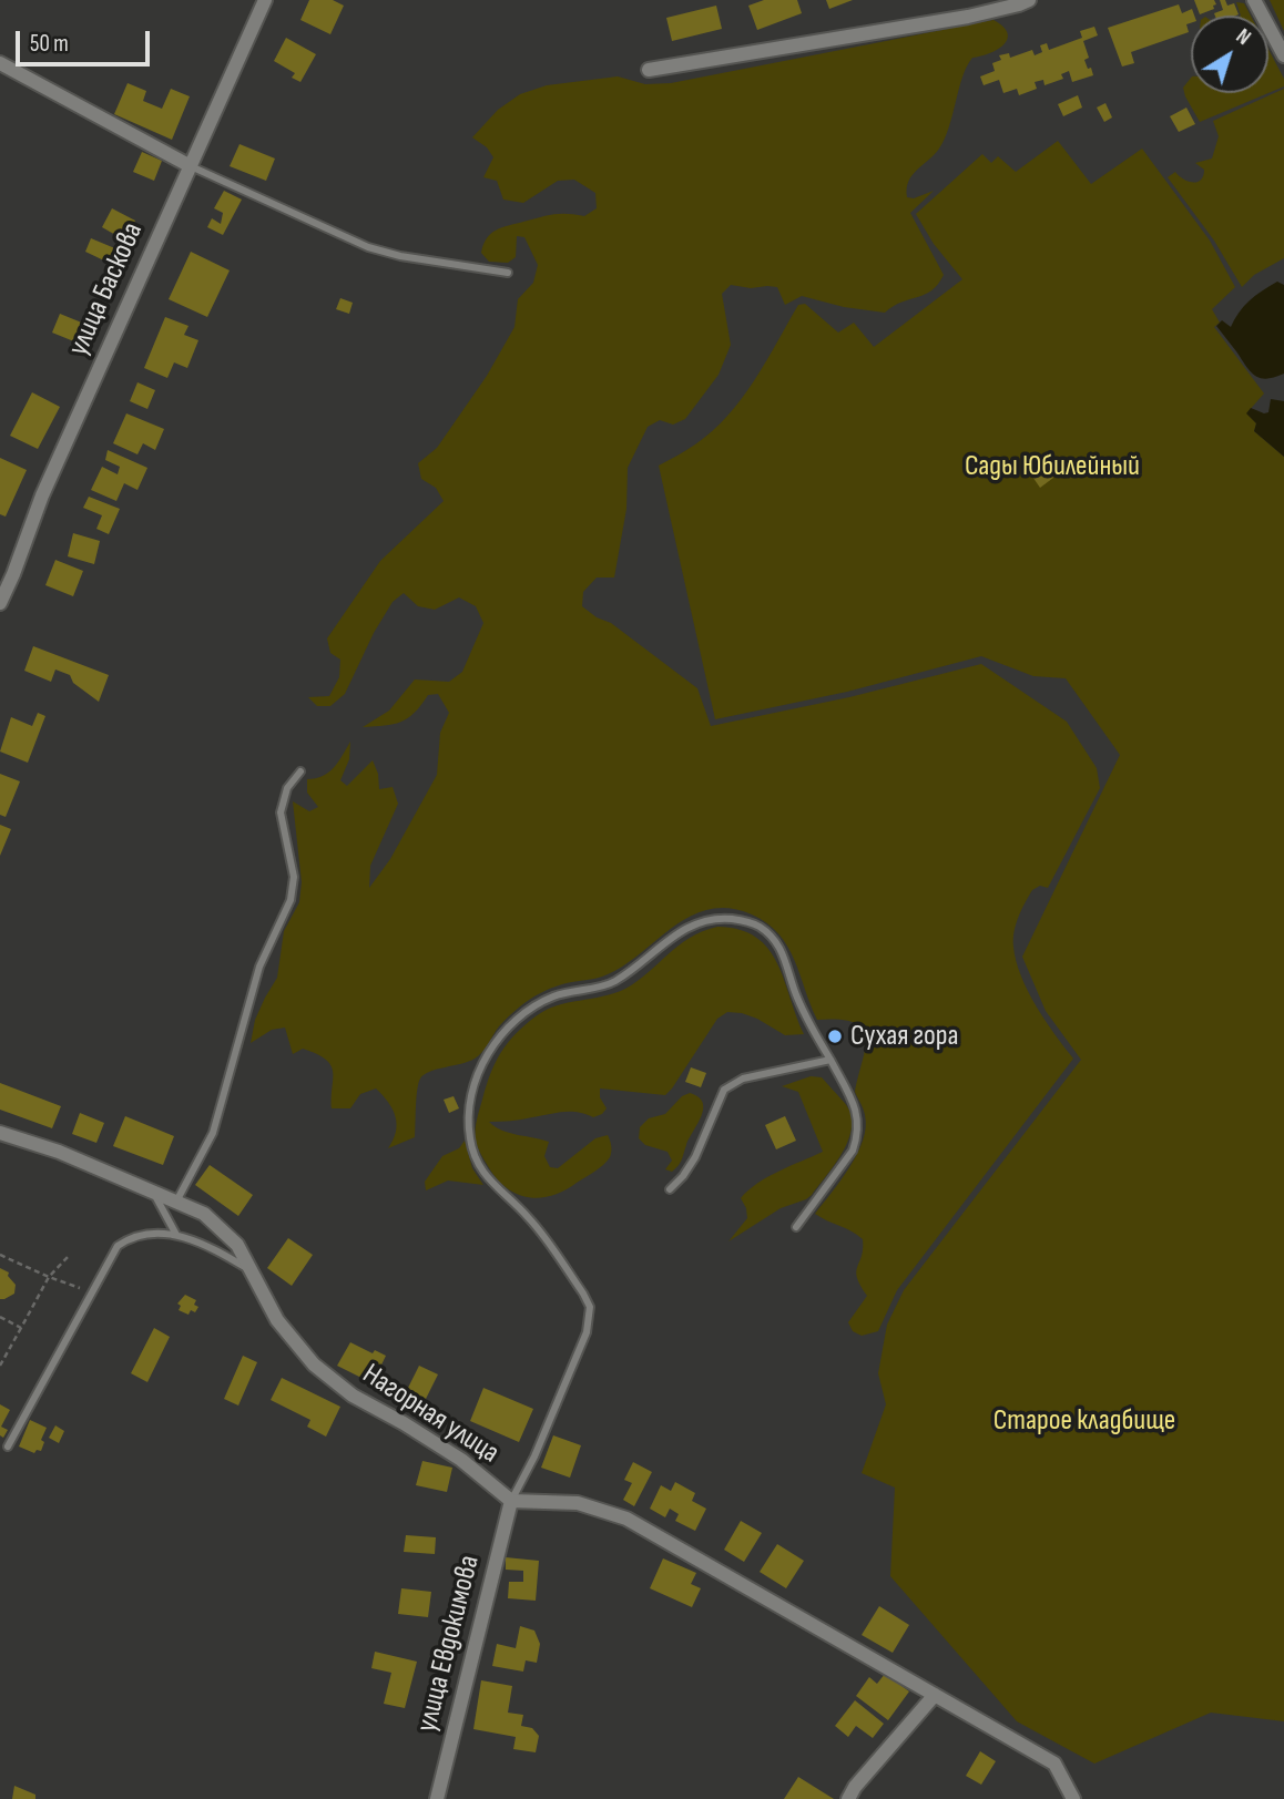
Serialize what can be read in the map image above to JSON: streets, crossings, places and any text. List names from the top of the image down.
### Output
{
  "streets": {
    "street": ["улица Баскова", "Нагорная улица", "улица Евдокимова"]
  },
  "crossings": [
    ["Нагорная улица", "улица Евдокимова"]
  ],
  "parks": ["Сады Юбилейный", "Старое кладбище"],
  "places": ["Сухая гора"],
  "scale_bar": "50 m",
  "north": "top right"
}
